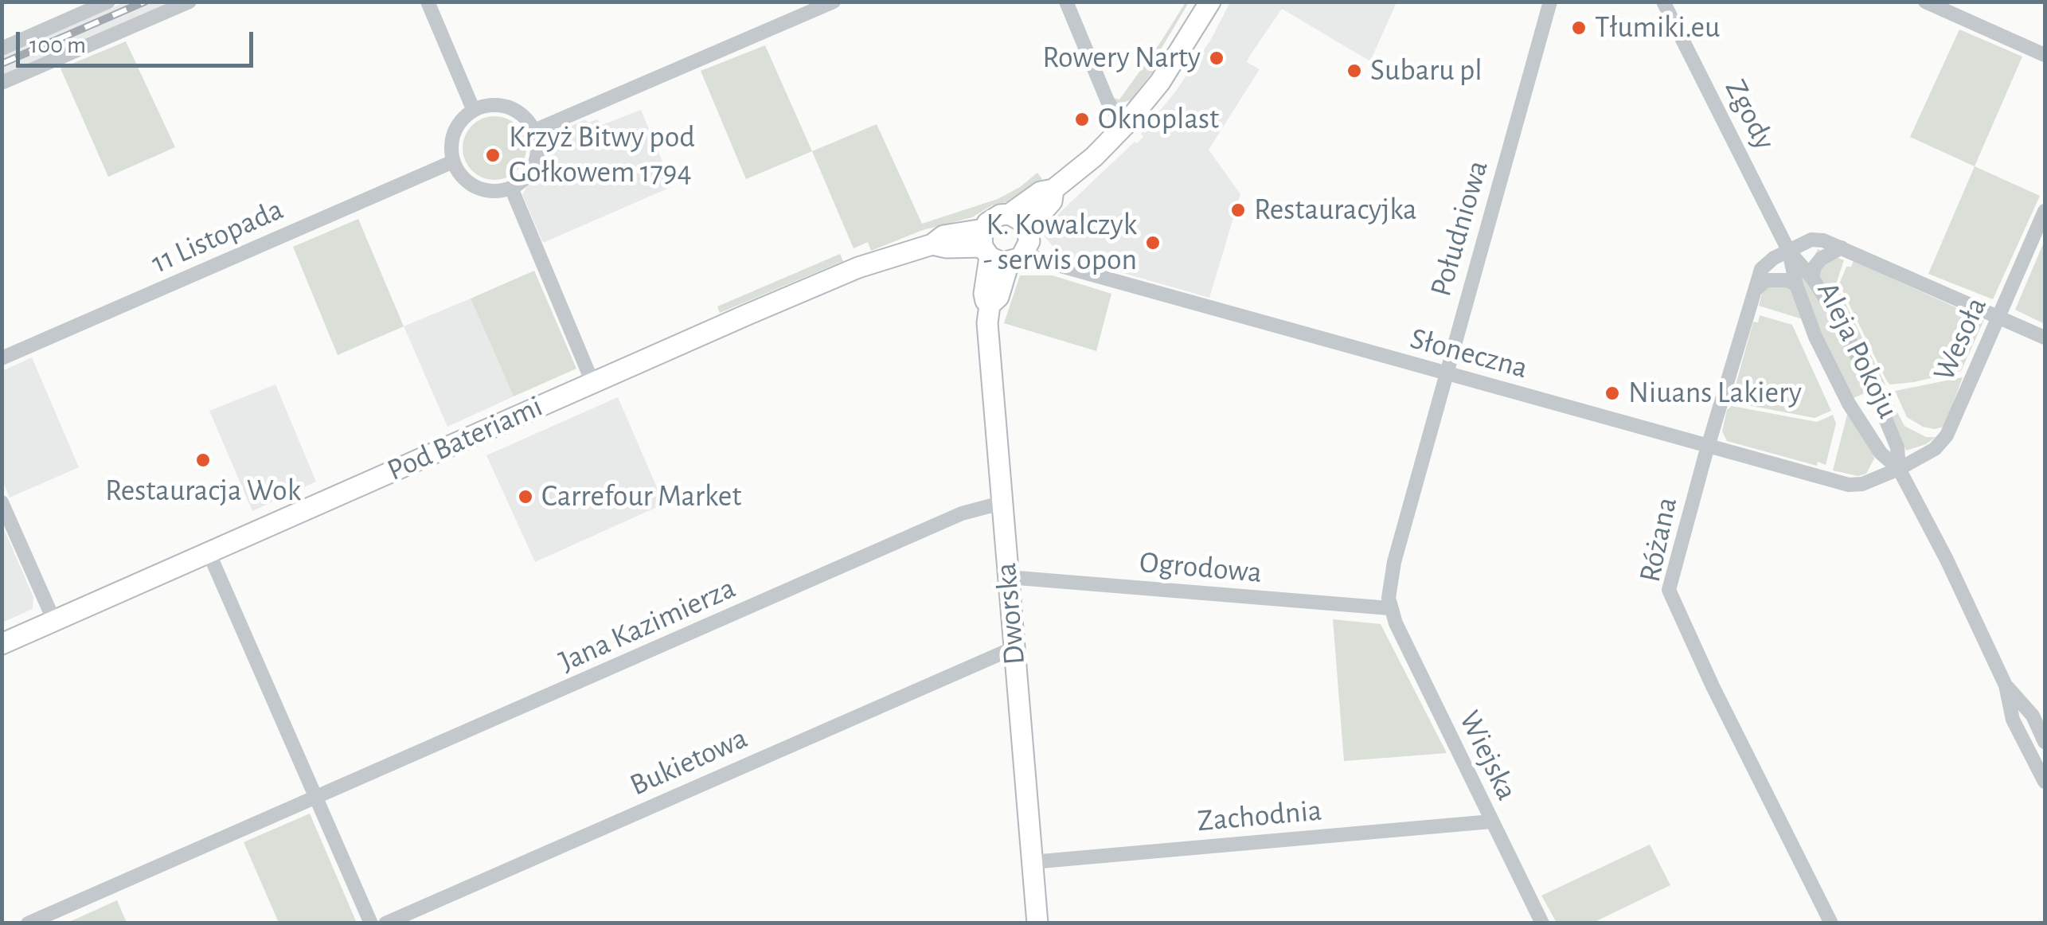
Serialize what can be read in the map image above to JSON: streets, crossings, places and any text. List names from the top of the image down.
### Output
{
  "streets": {
    "street": [
      "Zgody",
      "Południowa",
      "11 Listopada",
      "Wesoła",
      "Aleja Pokoju",
      "Słoneczna",
      "Pod Bateriami",
      "Różana",
      "Ogrodowa",
      "Dworska",
      "Jana Kazimierza",
      "Wiejska",
      "Bukietowa",
      "Zachodnia"
    ]
  },
  "crossings": [
    ["Zgody", "Aleja Pokoju"],
    ["Zgody", "Różana"],
    ["Południowa", "Słoneczna"],
    ["Południowa", "Ogrodowa"],
    ["Południowa", "Wiejska"],
    ["Wesoła", "Aleja Pokoju"],
    ["Wesoła", "Słoneczna"],
    ["Aleja Pokoju", "Słoneczna"],
    ["Aleja Pokoju", "Różana"],
    ["Słoneczna", "Pod Bateriami"],
    ["Słoneczna", "Różana"],
    ["Słoneczna", "Dworska"],
    ["Pod Bateriami", "Dworska"],
    ["Ogrodowa", "Dworska"],
    ["Ogrodowa", "Wiejska"],
    ["Dworska", "Jana Kazimierza"],
    ["Dworska", "Bukietowa"],
    ["Dworska", "Zachodnia"],
    ["Wiejska", "Zachodnia"]
  ],
  "places": [
    "Tłumiki.eu",
    "Rowery Narty",
    "Subaru pl",
    "Oknoplast",
    "Krzyż Bitwy pod Gołkowem 1794",
    "Restauracyjka",
    "K. Kowalczyk - serwis opon",
    "Niuans Lakiery",
    "Restauracja Wok",
    "Carrefour Market"
  ],
  "scale_bar": "100 m"
}
